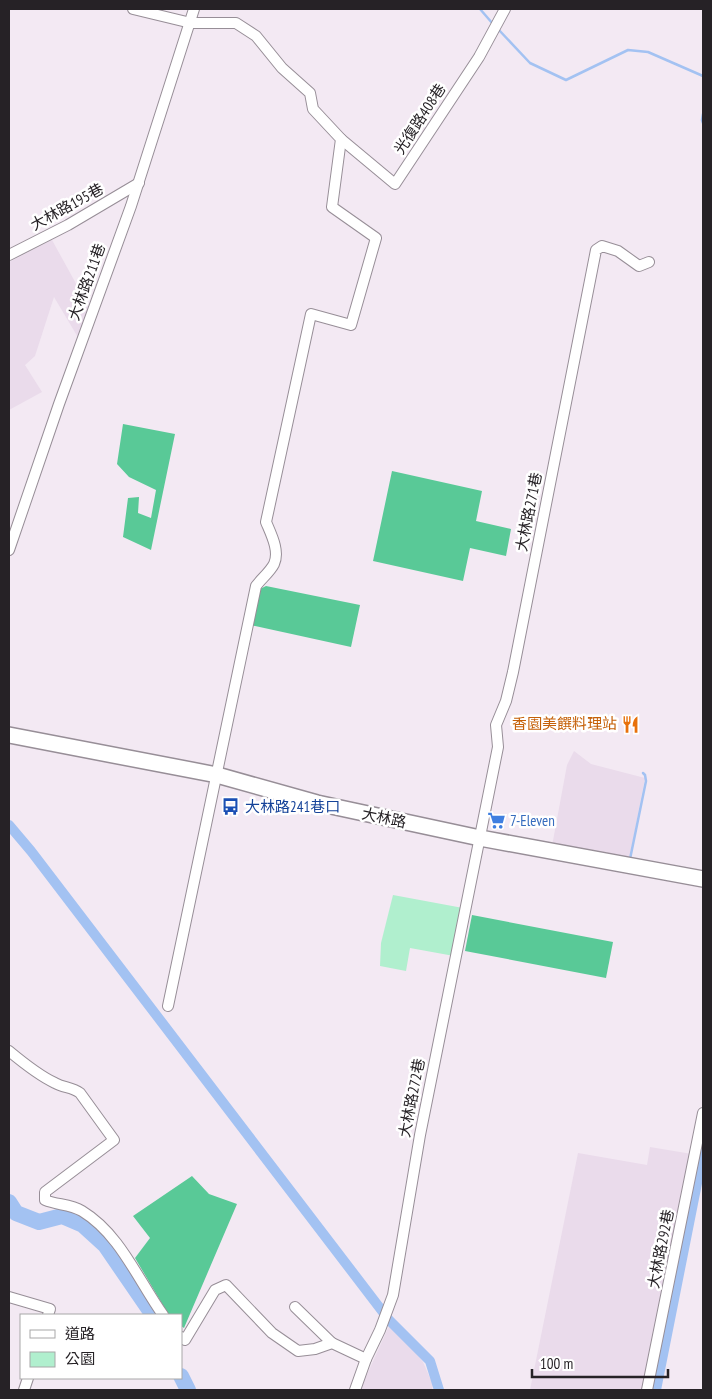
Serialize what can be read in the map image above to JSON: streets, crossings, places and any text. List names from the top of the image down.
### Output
{
  "streets": {
    "street": [
      "光復路408巷",
      "大林路195巷",
      "大林路211巷",
      "大林路271巷",
      "大林路",
      "大林路272巷",
      "大林路292巷"
    ]
  },
  "crossings": [
    ["大林路195巷", "大林路211巷"],
    ["大林路271巷", "大林路"],
    ["大林路271巷", "大林路272巷"],
    ["大林路", "大林路272巷"]
  ],
  "places": {
    "restaurant": ["香園美饌料理站"],
    "bus stop": ["大林路241巷口"],
    "supermarket": ["7-Eleven"]
  },
  "legend": ["道路", "公園"],
  "scale_bar": "100 m"
}
